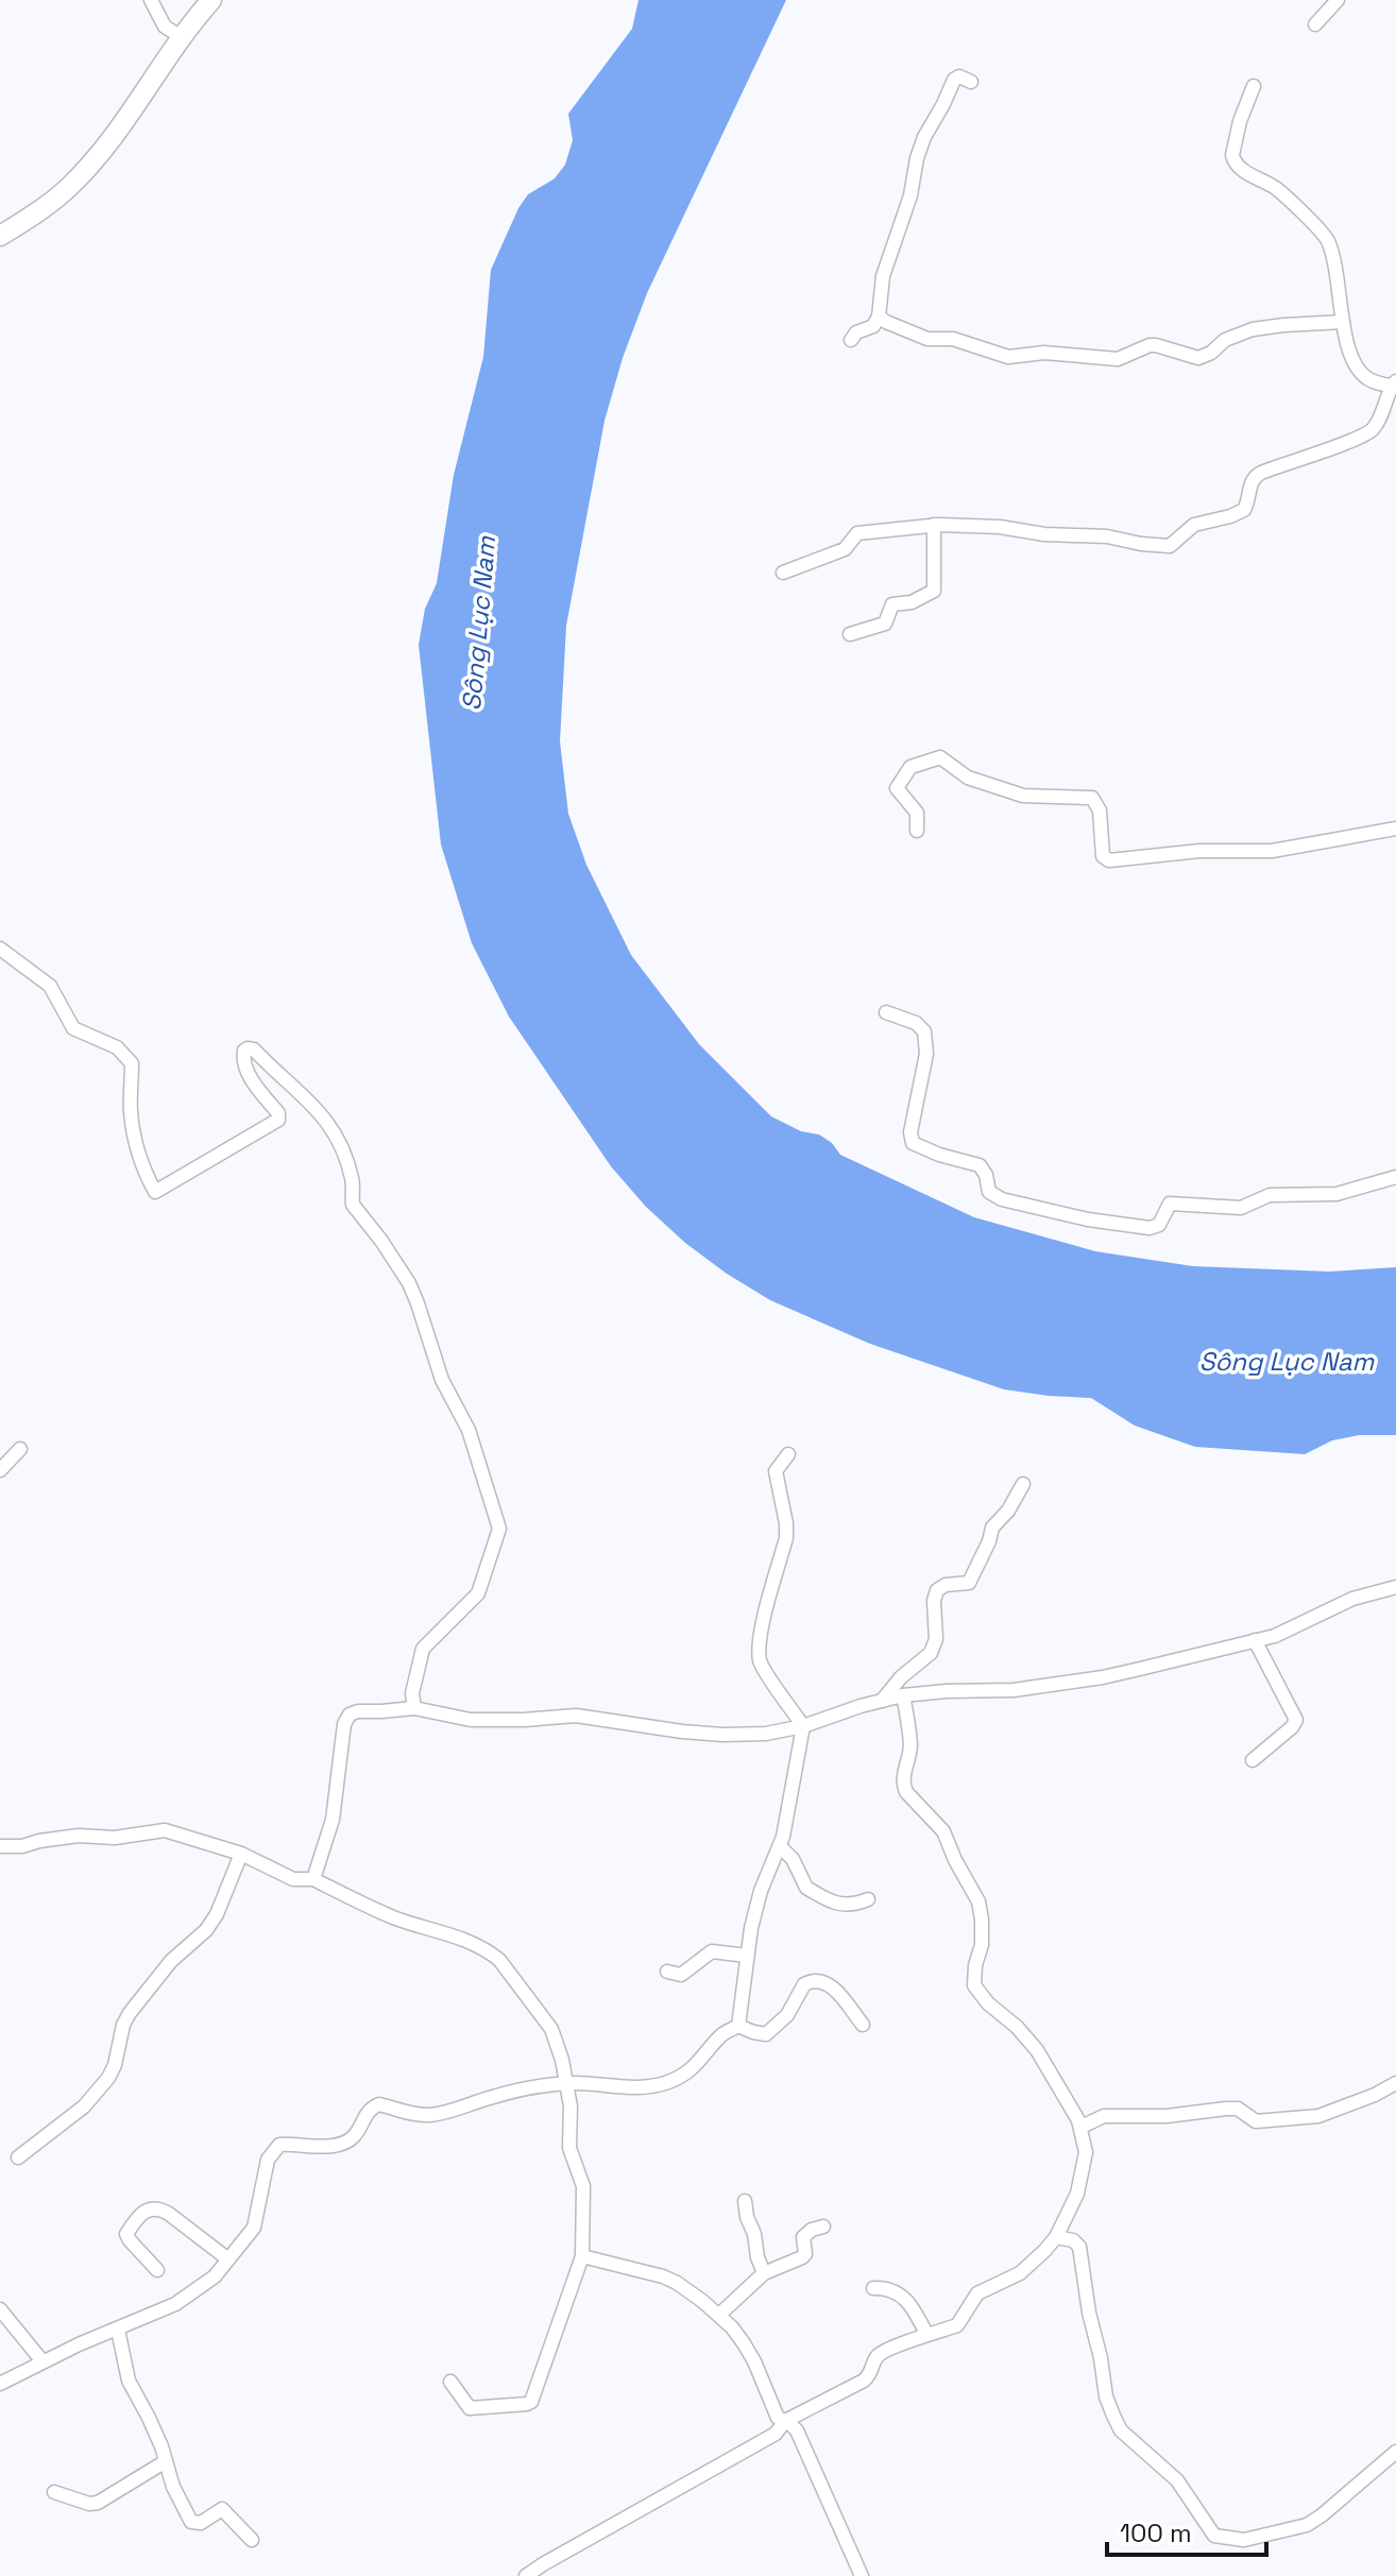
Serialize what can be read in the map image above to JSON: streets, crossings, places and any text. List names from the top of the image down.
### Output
{
  "water": ["Sông Lục Nam"],
  "scale_bar": "100 m"
}
